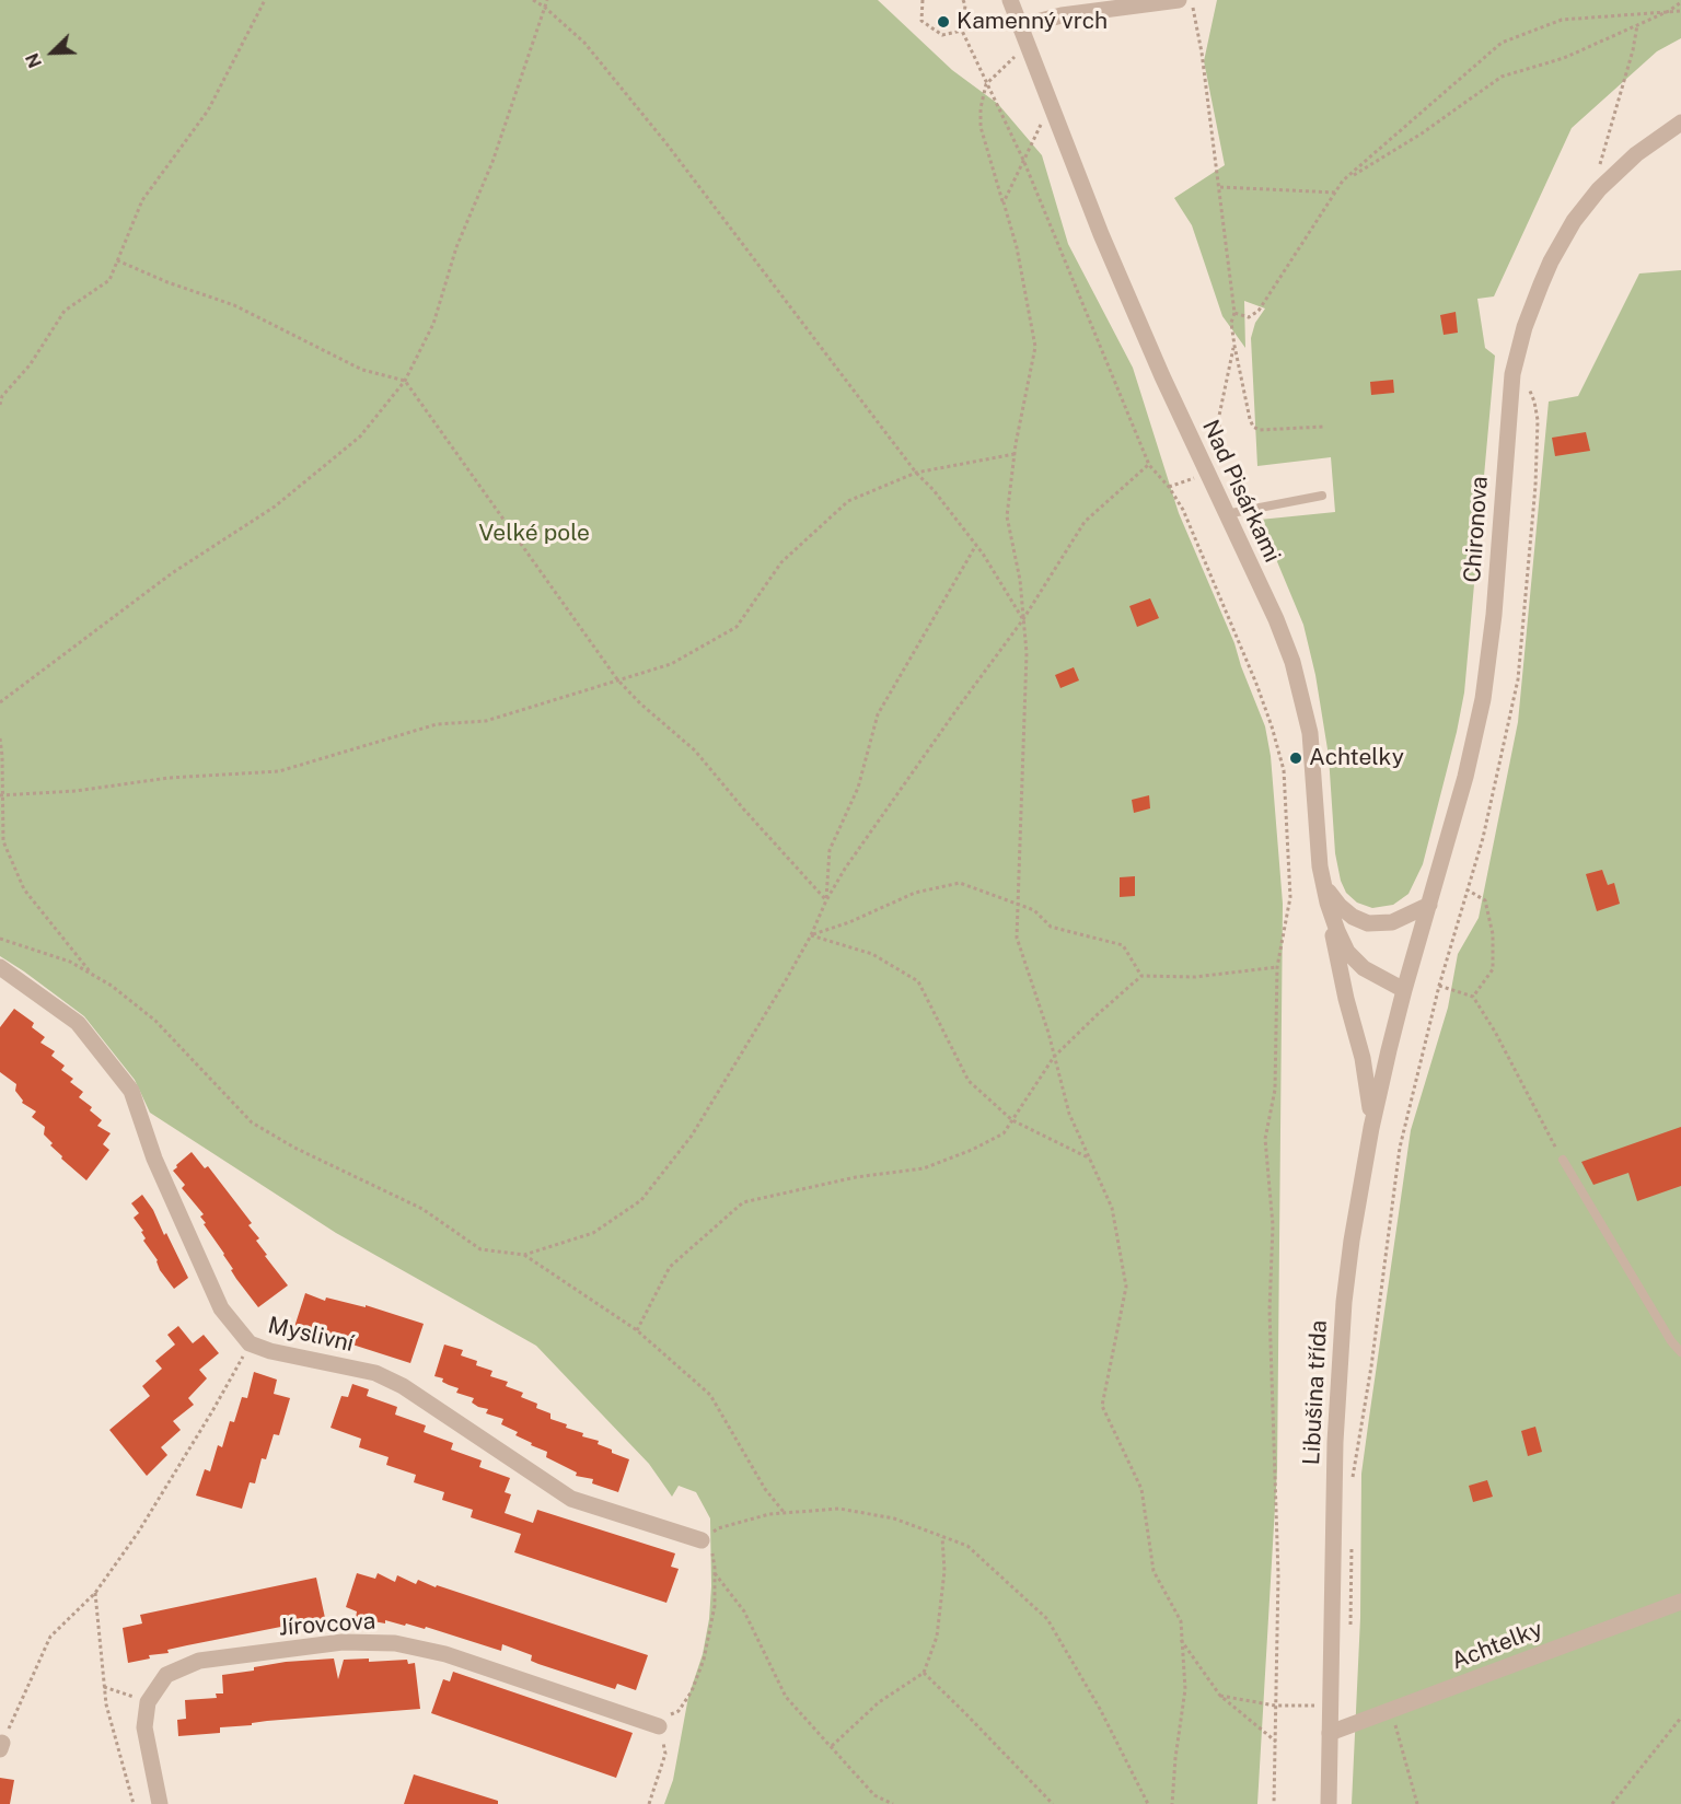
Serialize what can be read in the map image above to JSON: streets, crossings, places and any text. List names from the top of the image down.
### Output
{
  "streets": {
    "street": [
      "Nad Pisárkami",
      "Chironova",
      "Myslivní",
      "Libušina třída",
      "Jírovcova",
      "Achtelky"
    ]
  },
  "crossings": [
    ["Nad Pisárkami", "Chironova"],
    ["Nad Pisárkami", "Libušina třída"],
    ["Chironova", "Libušina třída"],
    ["Libušina třída", "Achtelky"]
  ],
  "parks": ["Velké pole"],
  "places": ["Kamenný vrch", "Achtelky"],
  "north": "bottom left"
}
